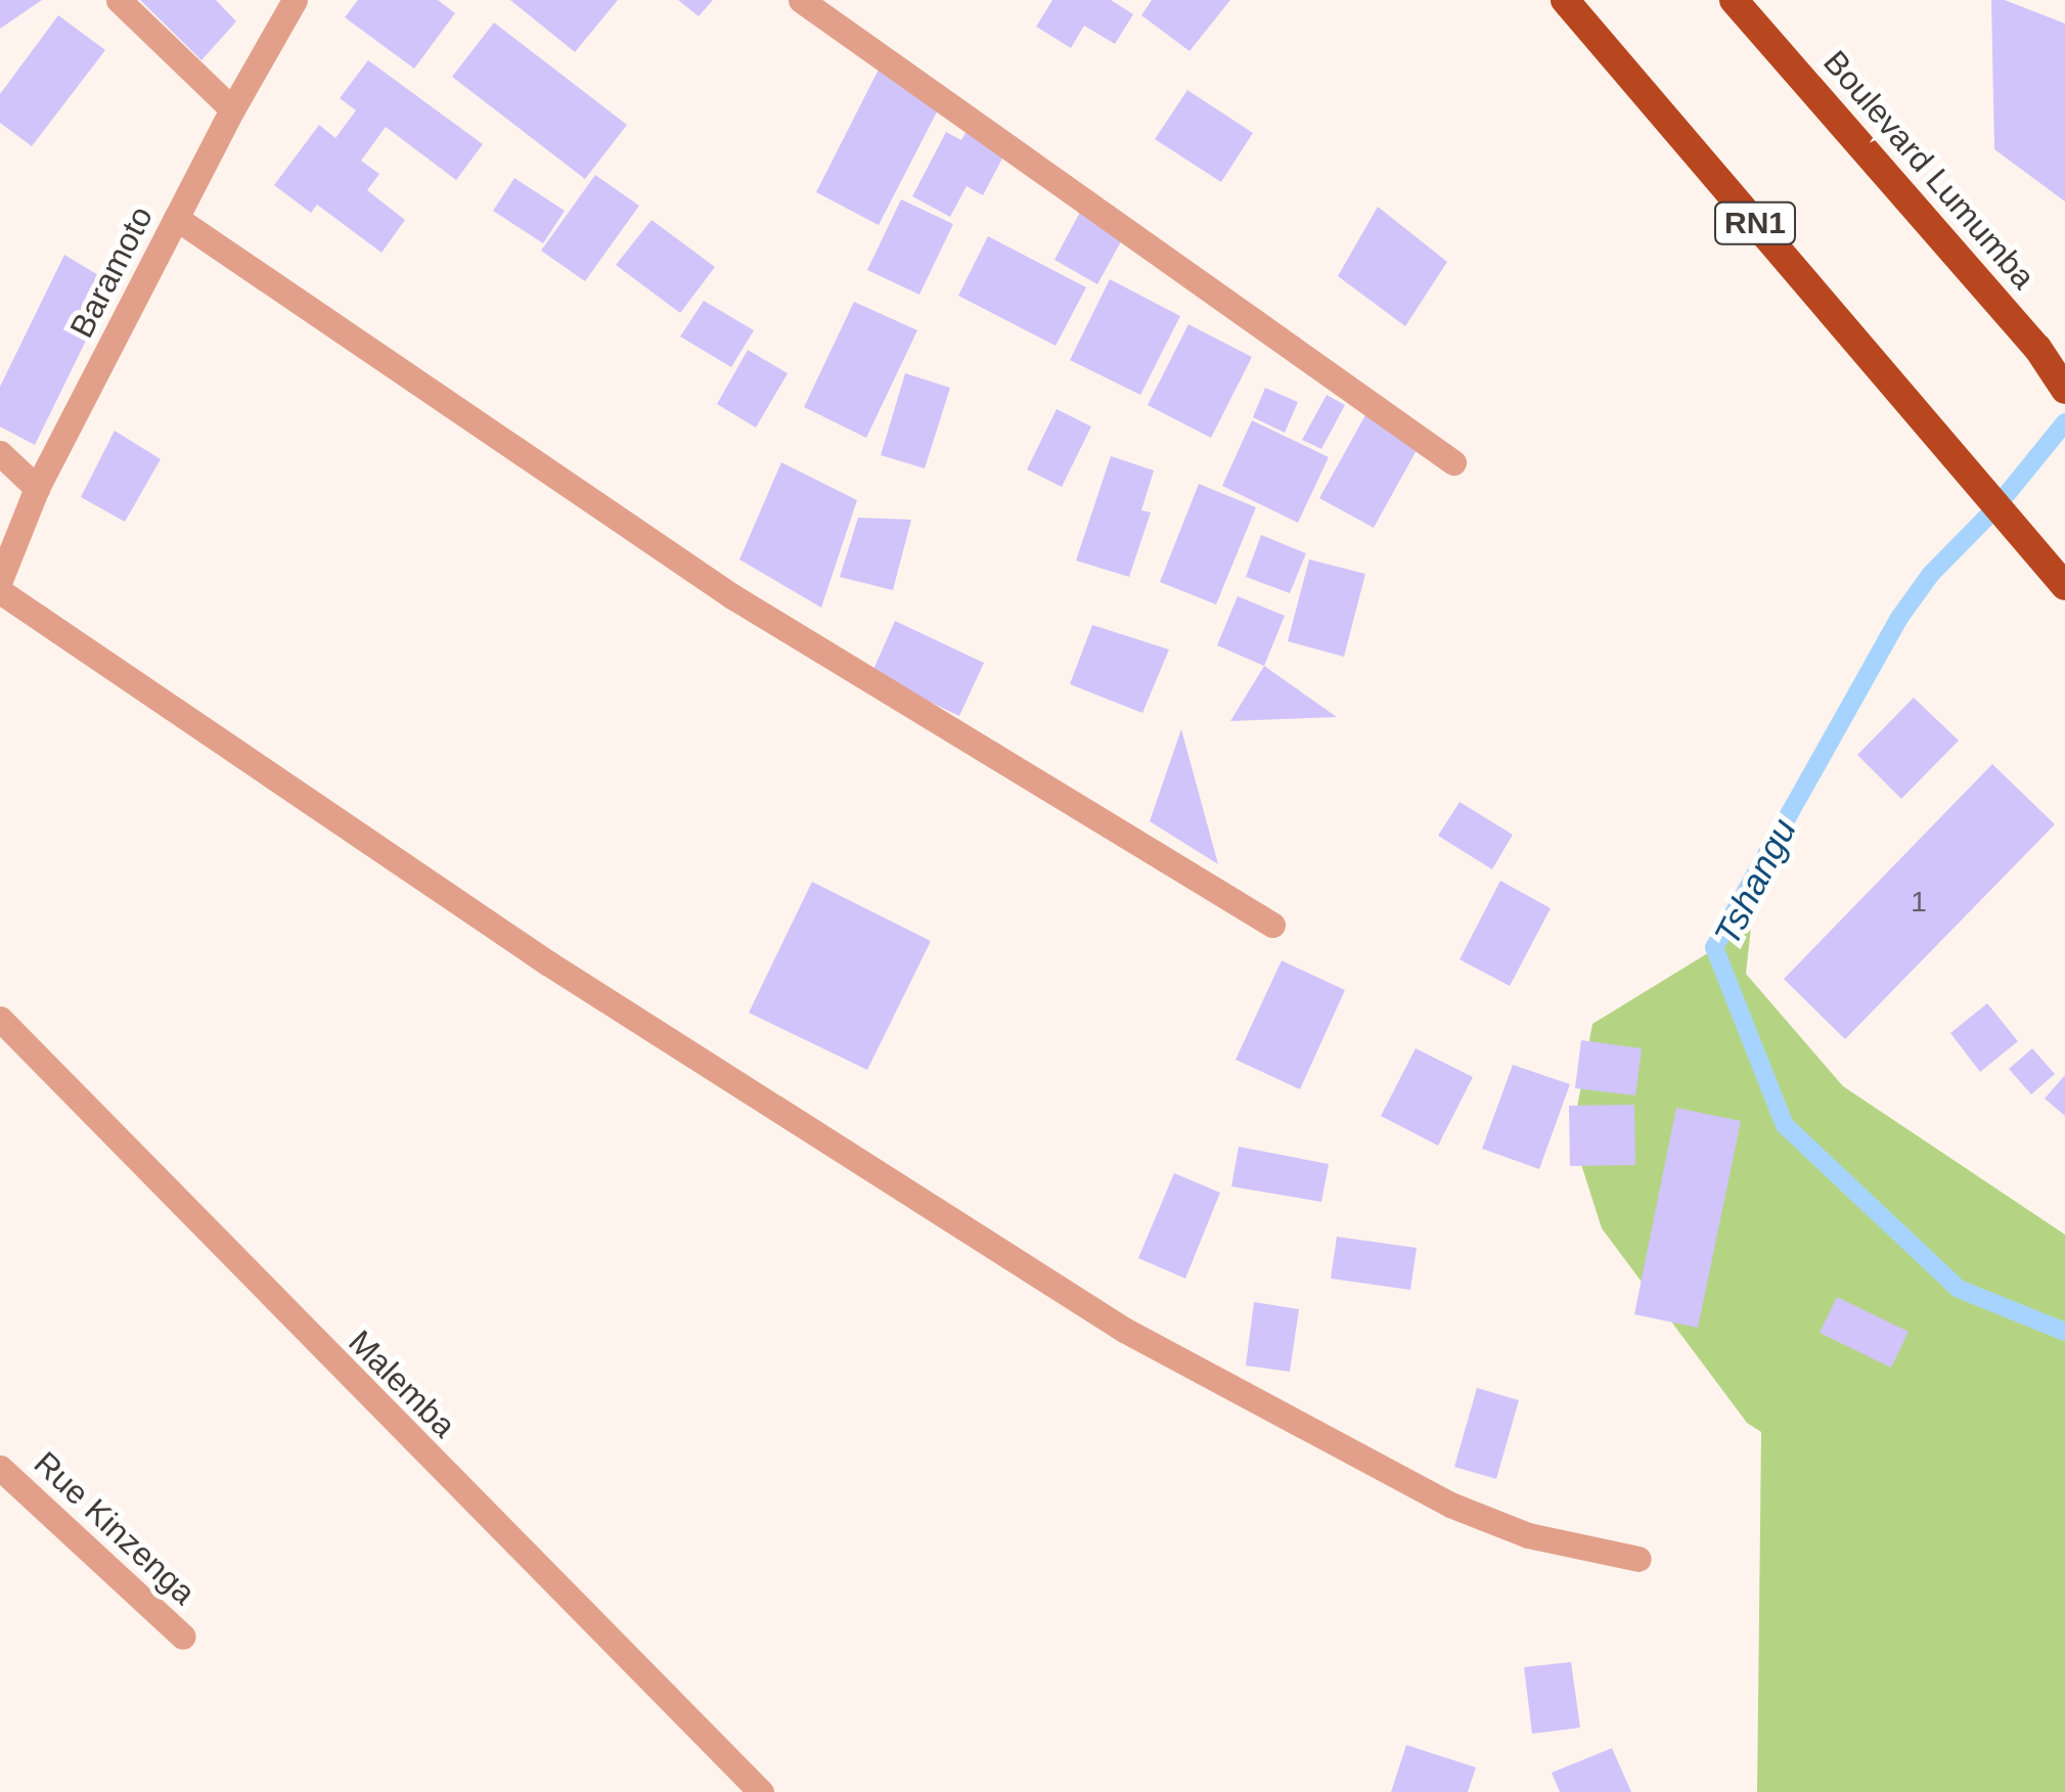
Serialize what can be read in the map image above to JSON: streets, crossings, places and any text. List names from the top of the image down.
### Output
{
  "streets": {
    "highway": ["Boulevard Lumumba", "RN1"],
    "street": ["Baramoto", "Malemba", "Rue Kinzenga"]
  },
  "water": ["Tshangu"],
  "house_numbers": ["1"]
}
